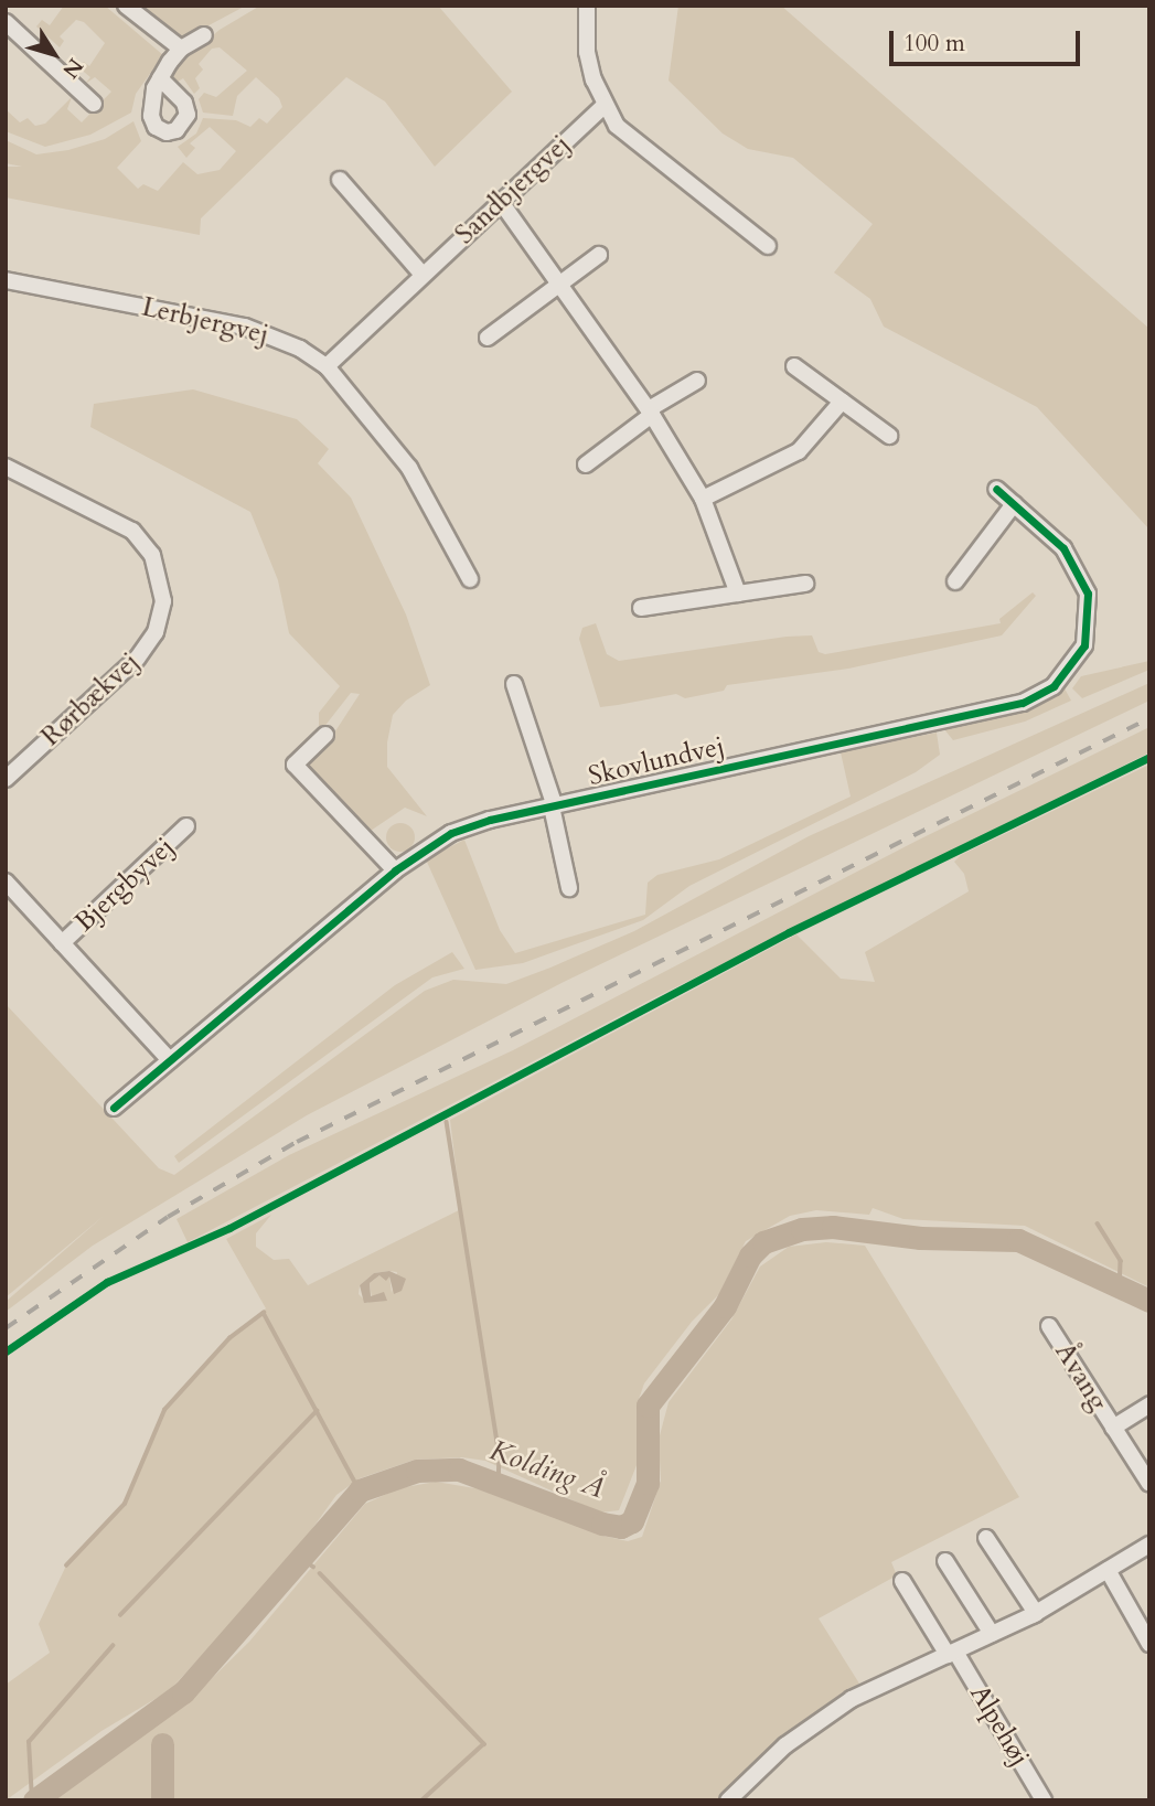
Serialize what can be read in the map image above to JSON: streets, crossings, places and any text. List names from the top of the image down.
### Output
{
  "streets": {
    "street": [
      "Sandbjergvej",
      "Lerbjergvej",
      "Rørbækvej",
      "Skovlundvej",
      "Bjergbyvej",
      "Åvang",
      "Alpehøj"
    ]
  },
  "crossings": [
    ["Sandbjergvej", "Lerbjergvej"],
    ["Skovlundvej", "Bjergbyvej"]
  ],
  "water": ["Kolding Å"],
  "scale_bar": "100 m",
  "north": "bottom right"
}
